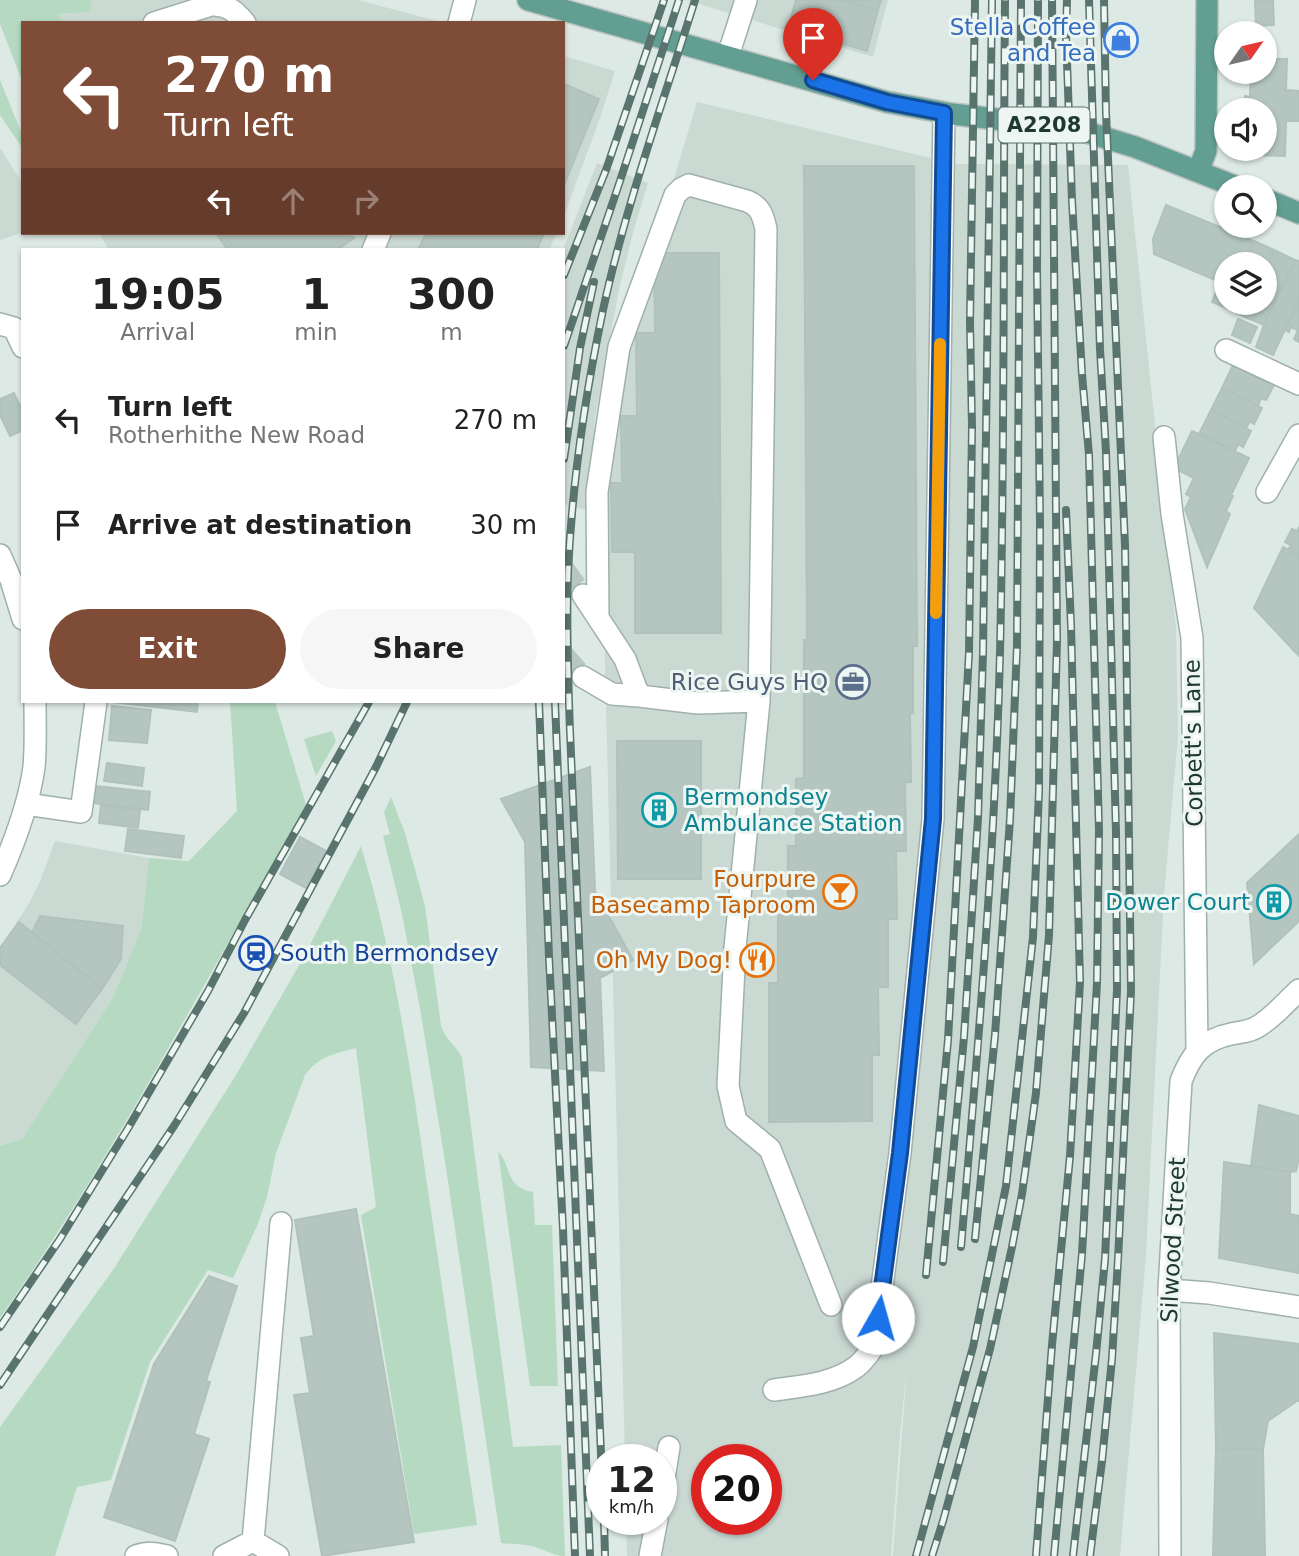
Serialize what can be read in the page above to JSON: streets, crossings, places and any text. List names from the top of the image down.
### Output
{
  "streets": {
    "main road": ["A2208"],
    "street": ["Corbett's Lane", "Silwood Street"]
  },
  "crossings": [
    ["Corbett's Lane", "Silwood Street"]
  ],
  "places": {
    "shop": ["Stella Coffee and Tea"],
    "office": ["Rice Guys HQ"],
    "building": ["Bermondsey Ambulance Station", "Dower Court"],
    "bar": ["Fourpure Basecamp Taproom"],
    "station": ["South Bermondsey"],
    "restaurant": ["Oh My Dog!"]
  },
  "north": "top right",
  "page": {
    "turn": ["270 m", "Turn left"],
    "eta": [
      "19:05",
      "Arrival",
      "1",
      "min",
      "300",
      "m"
    ],
    "list": [
      {
        "name": "Turn left",
        "note": "Rotherhithe New Road",
        "value": "270 m"
      },
      {
        "name": "Arrive at destination",
        "value": "30 m"
      }
    ],
    "buttons": ["Exit", "Share"],
    "speed": "12 km/h",
    "limit": "20"
  }
}
